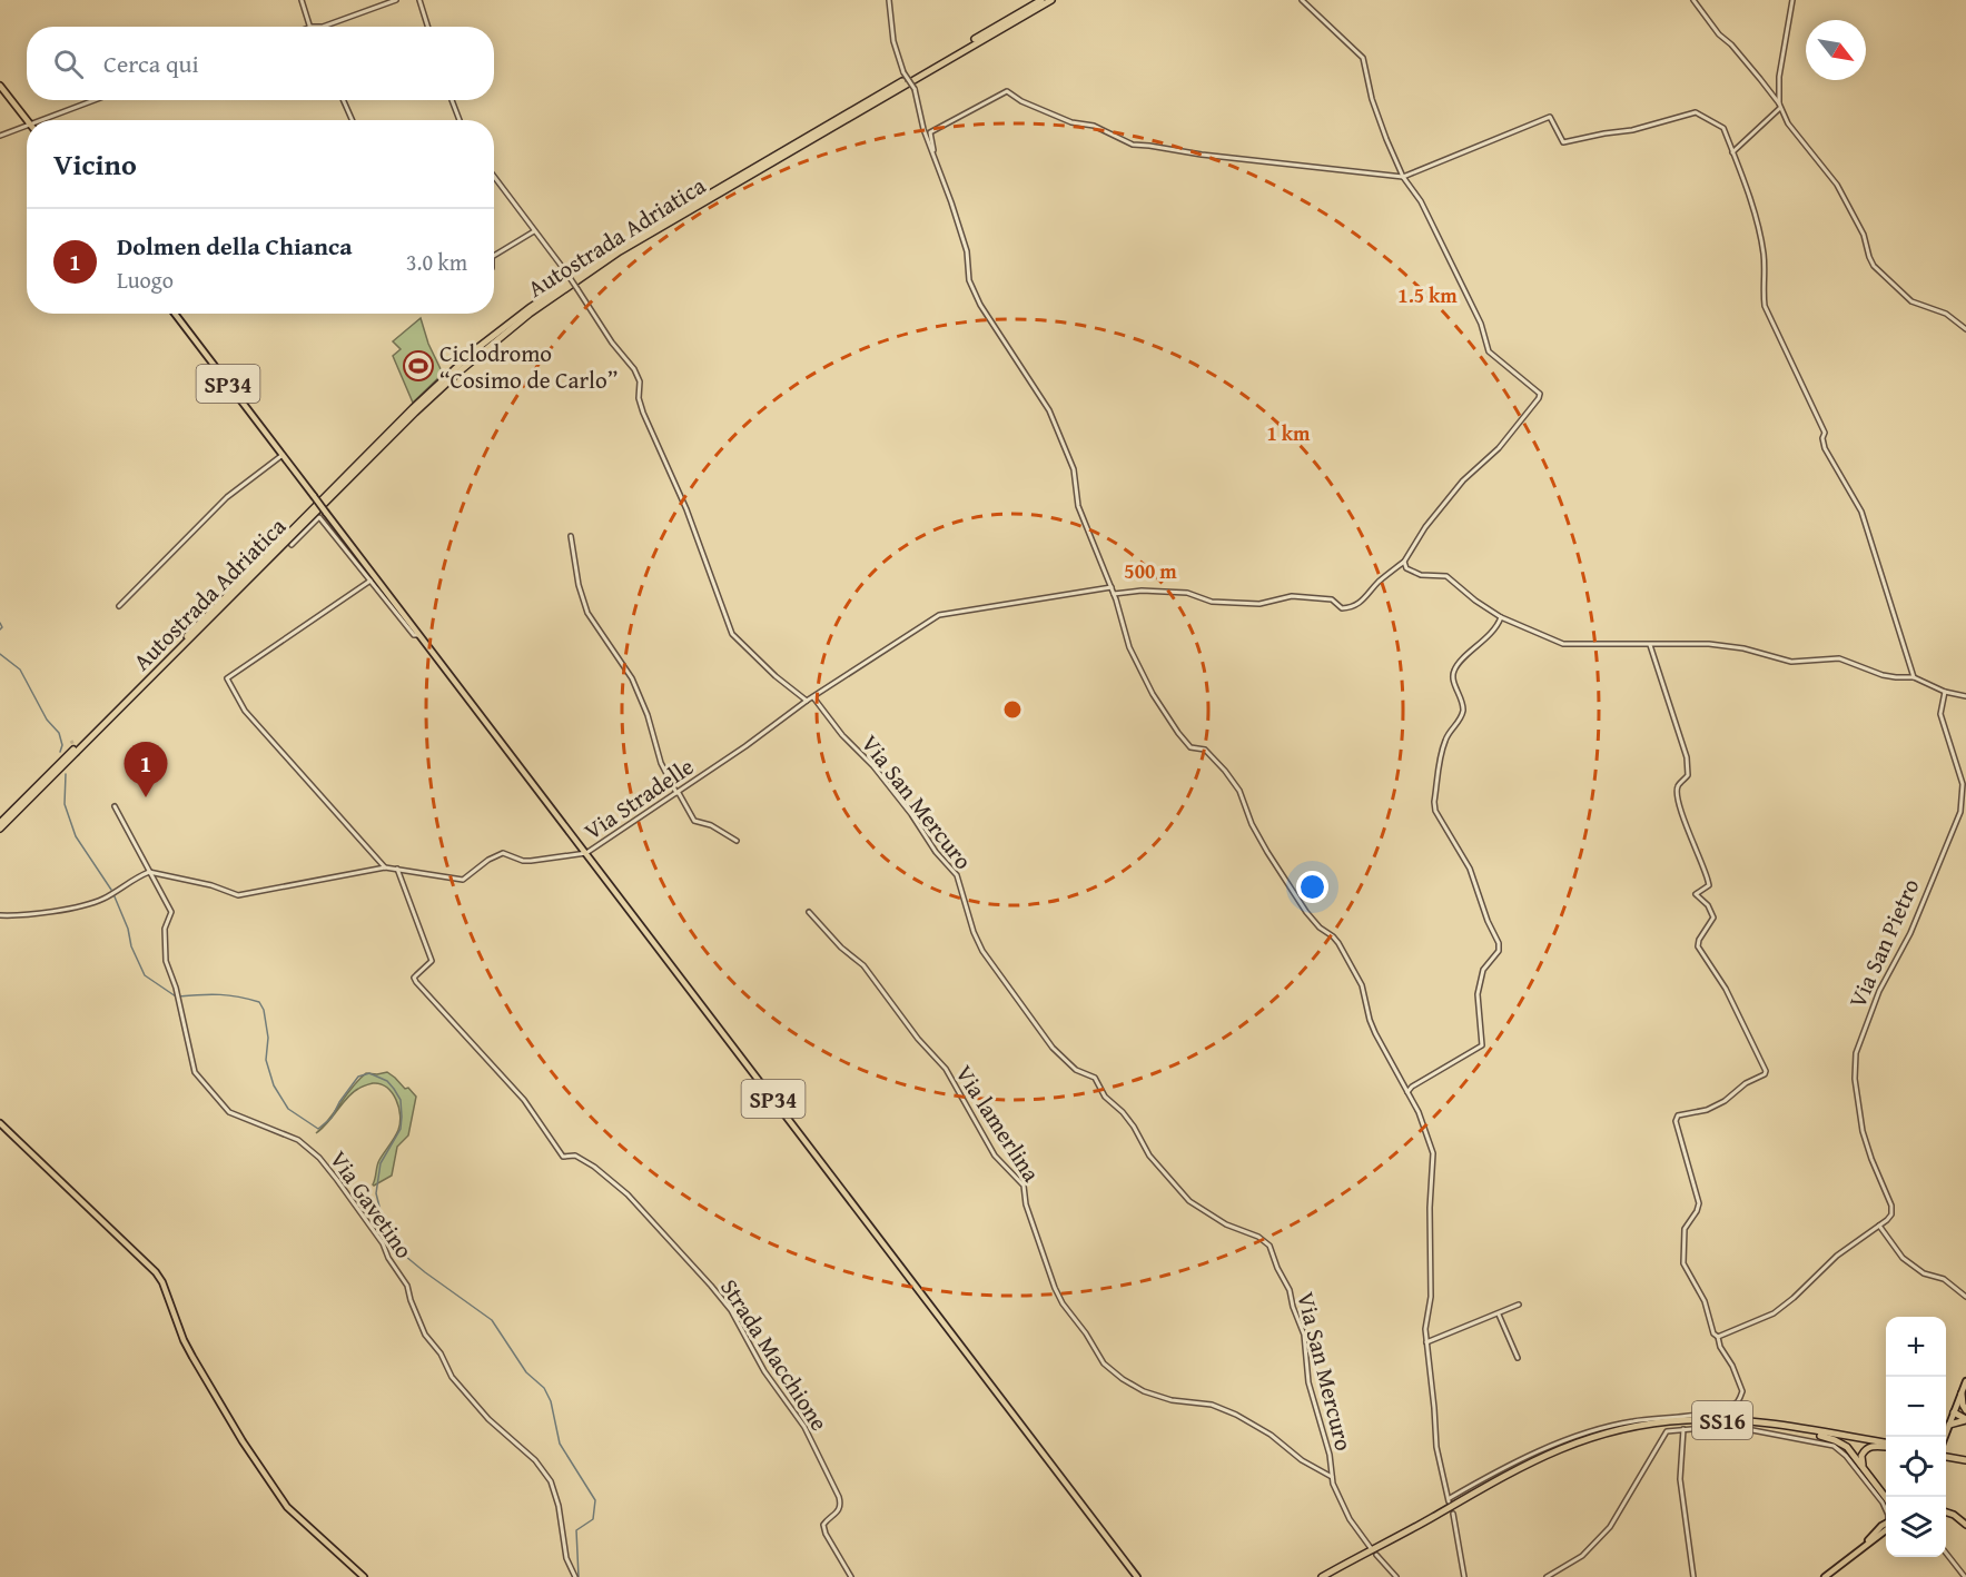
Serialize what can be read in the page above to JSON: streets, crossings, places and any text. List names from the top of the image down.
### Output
{
  "streets": {
    "highway": ["Autostrada Adriatica", "SS16"],
    "main road": ["SP34"],
    "street": [
      "Via Stradelle",
      "Via San Mercuro",
      "Via San Pietro",
      "Via lamerlina",
      "Via Gavetino",
      "Strada Macchione"
    ]
  },
  "crossings": [
    ["SP34", "Via Stradelle"],
    ["Via Stradelle", "Via San Mercuro"],
    ["Via Stradelle", "Via Gavetino"],
    ["Via Stradelle", "Strada Macchione"],
    ["Via San Mercuro", "Via lamerlina"]
  ],
  "places": {
    "sports": ["Ciclodromo “Cosimo de Carlo”"]
  },
  "north": "bottom right",
  "page": {
    "search": "Cerca qui",
    "heading": "Vicino",
    "list": [
      {
        "mark": "1",
        "name": "Dolmen della Chianca",
        "note": "Luogo",
        "value": "3.0 km"
      }
    ],
    "pins": "1",
    "map_buttons": ["+", "−"]
  },
  "rings": ["1.5 km", "1 km", "500 m"]
}
